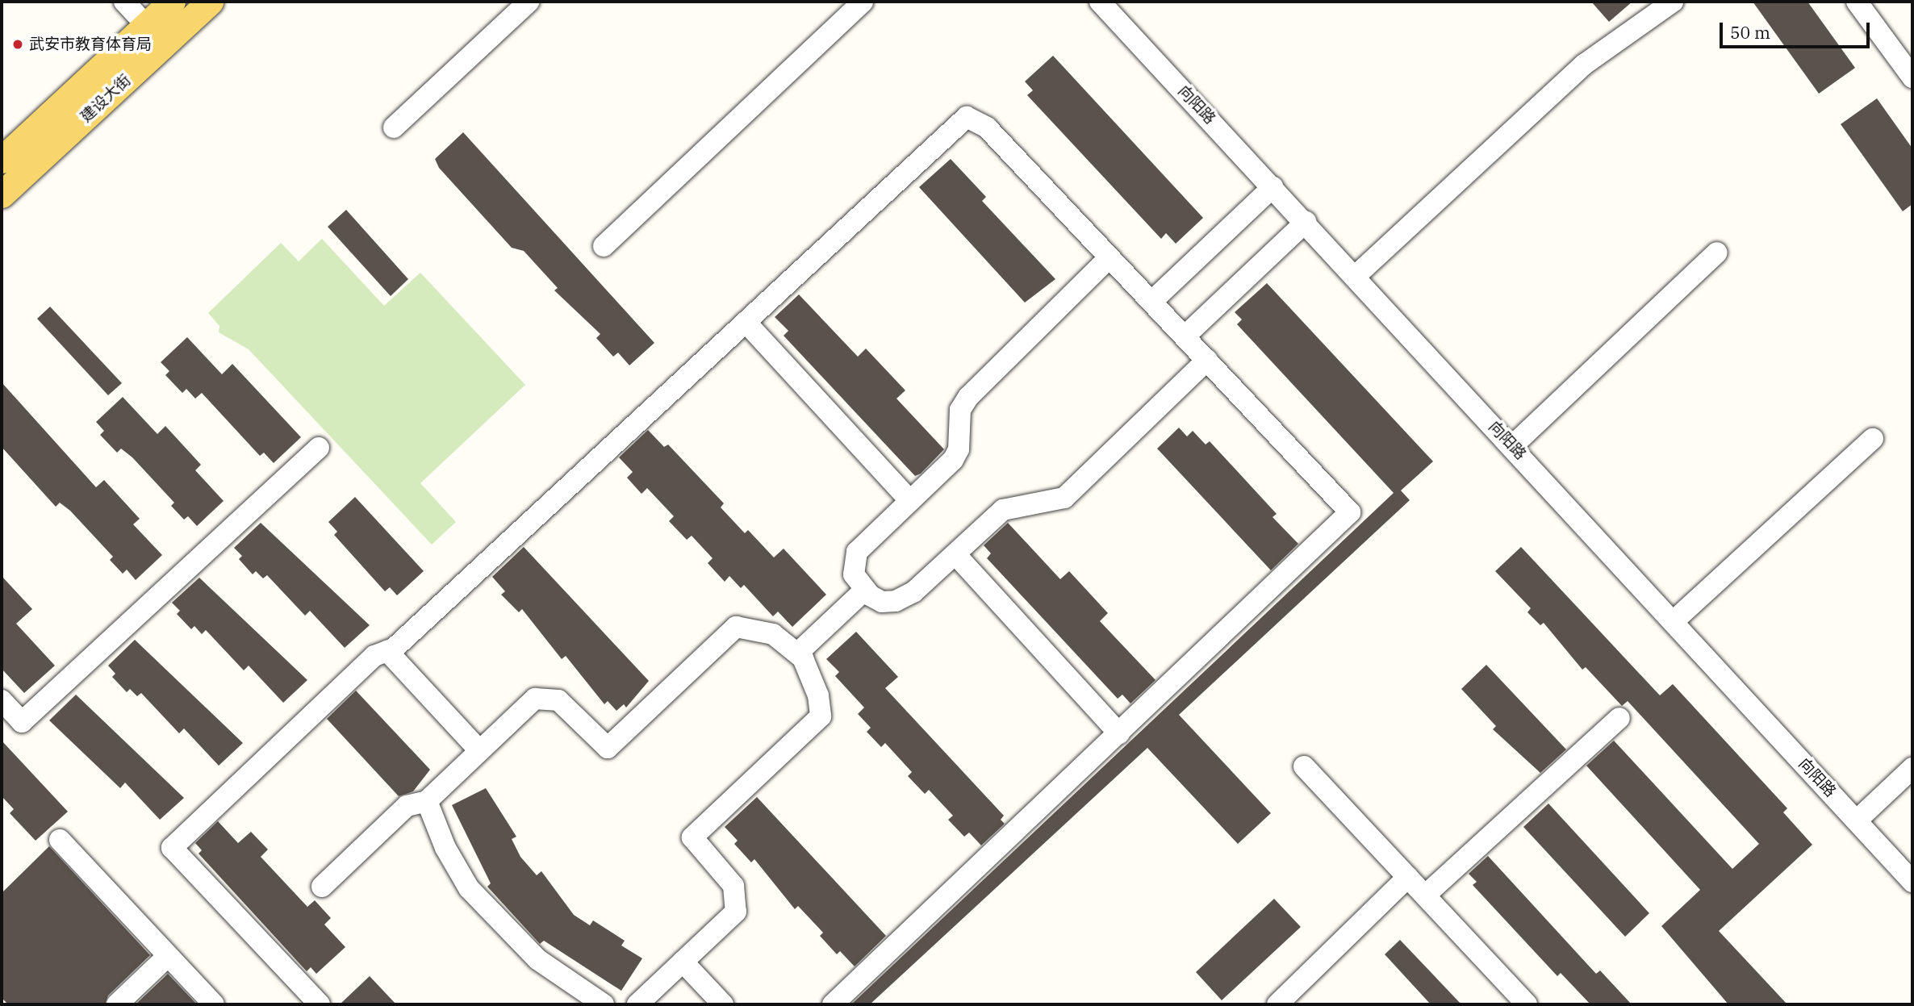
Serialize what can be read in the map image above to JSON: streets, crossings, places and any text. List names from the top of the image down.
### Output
{
  "streets": {
    "main road": ["建设大街"],
    "street": ["向阳路"]
  },
  "places": ["武安市教育体育局"],
  "scale_bar": "50 m"
}
